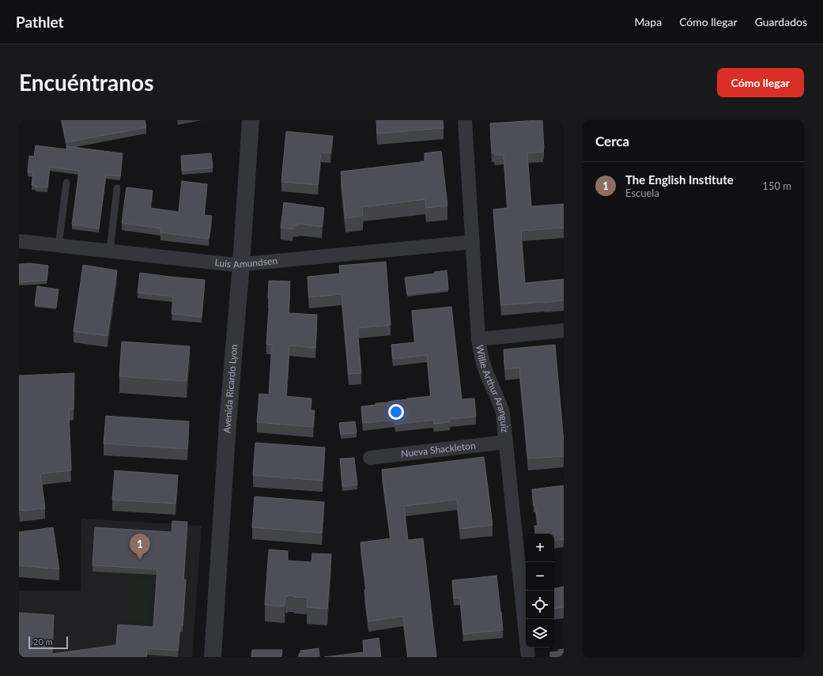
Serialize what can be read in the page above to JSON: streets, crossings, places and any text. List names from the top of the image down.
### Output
{
  "streets": {
    "street": [
      "Luis Amundsen",
      "Avenida Ricardo Lyon",
      "Willie Arthur Aranguiz",
      "Nueva Shackleton"
    ]
  },
  "crossings": [
    ["Luis Amundsen", "Avenida Ricardo Lyon"],
    ["Luis Amundsen", "Willie Arthur Aranguiz"],
    ["Willie Arthur Aranguiz", "Nueva Shackleton"]
  ],
  "scale_bar": "20 m",
  "page": {
    "header": "Pathlet",
    "nav": ["Mapa", "Cómo llegar", "Guardados"],
    "buttons": "Cómo llegar",
    "title": "Encuéntranos",
    "heading": "Cerca",
    "list": [
      {
        "mark": "1",
        "name": "The English Institute",
        "note": "Escuela",
        "value": "150 m"
      }
    ],
    "map_buttons": ["+", "−"],
    "pins": "1",
    "scale": "20 m"
  }
}
